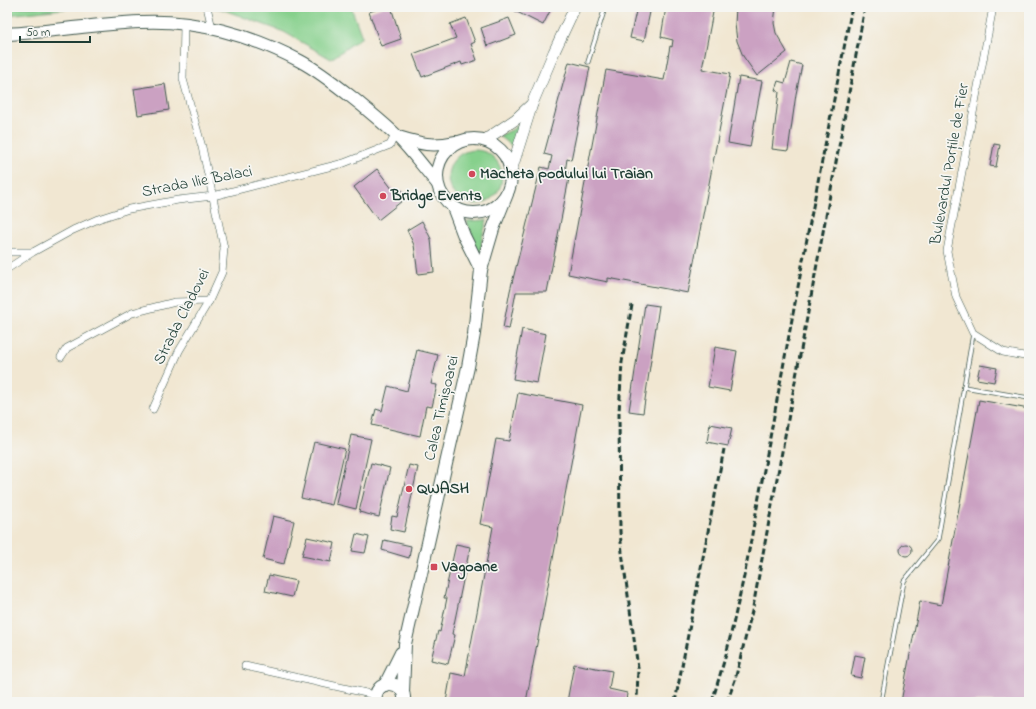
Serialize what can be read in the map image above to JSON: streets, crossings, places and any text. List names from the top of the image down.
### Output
{
  "streets": {
    "main road": ["Calea Timișoarei"],
    "street": ["Bulevardul Porțile de Fier", "Strada Ilie Balaci", "Strada Cladovei"]
  },
  "crossings": [
    ["Strada Ilie Balaci", "Strada Cladovei"]
  ],
  "places": {
    "other": ["Macheta podului lui Traian", "Bridge Events", "QWASH"],
    "transit": ["Vagoane"]
  },
  "scale_bar": "50 m"
}
